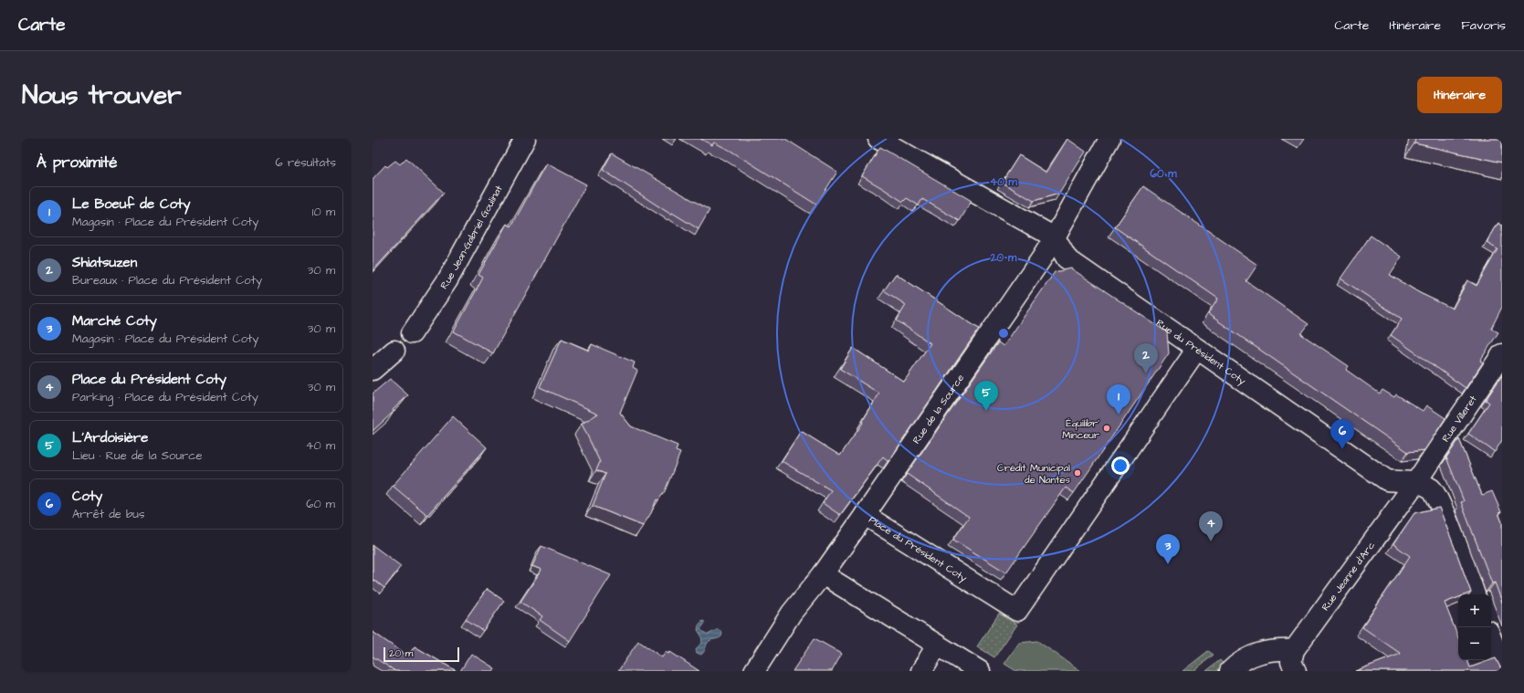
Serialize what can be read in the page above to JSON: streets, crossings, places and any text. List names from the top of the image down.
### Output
{
  "streets": {
    "street": [
      "Rue Jean-Gabriel Goulinat",
      "Rue du Président Coty",
      "Rue de la Source",
      "Rue Villeret",
      "Place du Président Coty",
      "Rue Jeanne d'Arc"
    ]
  },
  "crossings": [
    ["Rue du Président Coty", "Rue de la Source"],
    ["Rue du Président Coty", "Rue Villeret"],
    ["Rue du Président Coty", "Place du Président Coty"],
    ["Rue du Président Coty", "Rue Jeanne d'Arc"],
    ["Rue de la Source", "Place du Président Coty"],
    ["Rue Villeret", "Rue Jeanne d'Arc"]
  ],
  "places": ["Équilibr' Minceur", "Crédit Municipal de Nantes"],
  "scale_bar": "20 m",
  "page": {
    "header": "Carte",
    "nav": ["Carte", "Itinéraire", "Favoris"],
    "buttons": "Itinéraire",
    "title": "Nous trouver",
    "heading": ["À proximité", "6 résultats"],
    "list": [
      {
        "mark": "1",
        "name": "Le Boeuf de Coty",
        "note": "Magasin · Place du Président Coty",
        "value": "10 m"
      },
      {
        "mark": "2",
        "name": "Shiatsuzen",
        "note": "Bureaux · Place du Président Coty",
        "value": "30 m"
      },
      {
        "mark": "3",
        "name": "Marché Coty",
        "note": "Magasin · Place du Président Coty",
        "value": "30 m"
      },
      {
        "mark": "4",
        "name": "Place du Président Coty",
        "note": "Parking · Place du Président Coty",
        "value": "30 m"
      },
      {
        "mark": "5",
        "name": "L'Ardoisière",
        "note": "Lieu · Rue de la Source",
        "value": "40 m"
      },
      {
        "mark": "6",
        "name": "Coty",
        "note": "Arrêt de bus",
        "value": "60 m"
      }
    ],
    "pins": [
      "2",
      "5",
      "1",
      "6",
      "4",
      "3"
    ],
    "map_buttons": ["+", "−"],
    "scale": "20 m"
  },
  "rings": ["60 m", "40 m", "20 m"]
}
